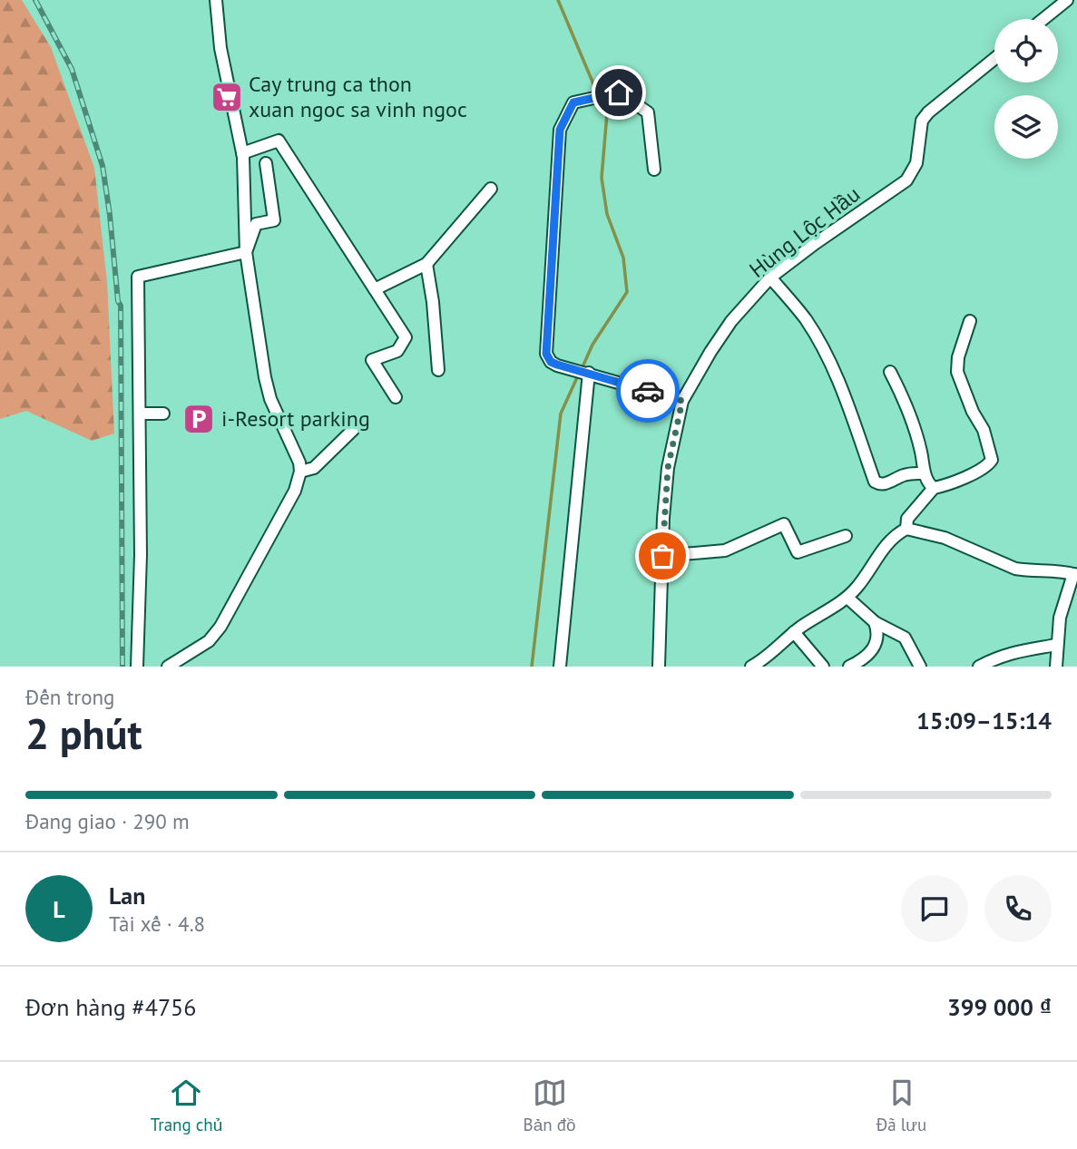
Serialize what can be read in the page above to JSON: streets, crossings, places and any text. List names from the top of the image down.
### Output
{
  "streets": {
    "street": ["Hùng Lộc Hầu"]
  },
  "places": {
    "supermarket": ["Cay trung ca thon xuan ngoc sa vinh ngoc"],
    "parking": ["i-Resort parking"]
  },
  "page": {
    "heading": ["2 phút", "Đến trong", "15:09–15:14"],
    "panel": [
      "Lan",
      "Tài xế · 4.8",
      "Đơn hàng #4756",
      "399 000 ₫"
    ],
    "bar": "Đang giao · 290 m",
    "round": "L",
    "tabs": ["Trang chủ", "Bản đồ", "Đã lưu"]
  }
}
